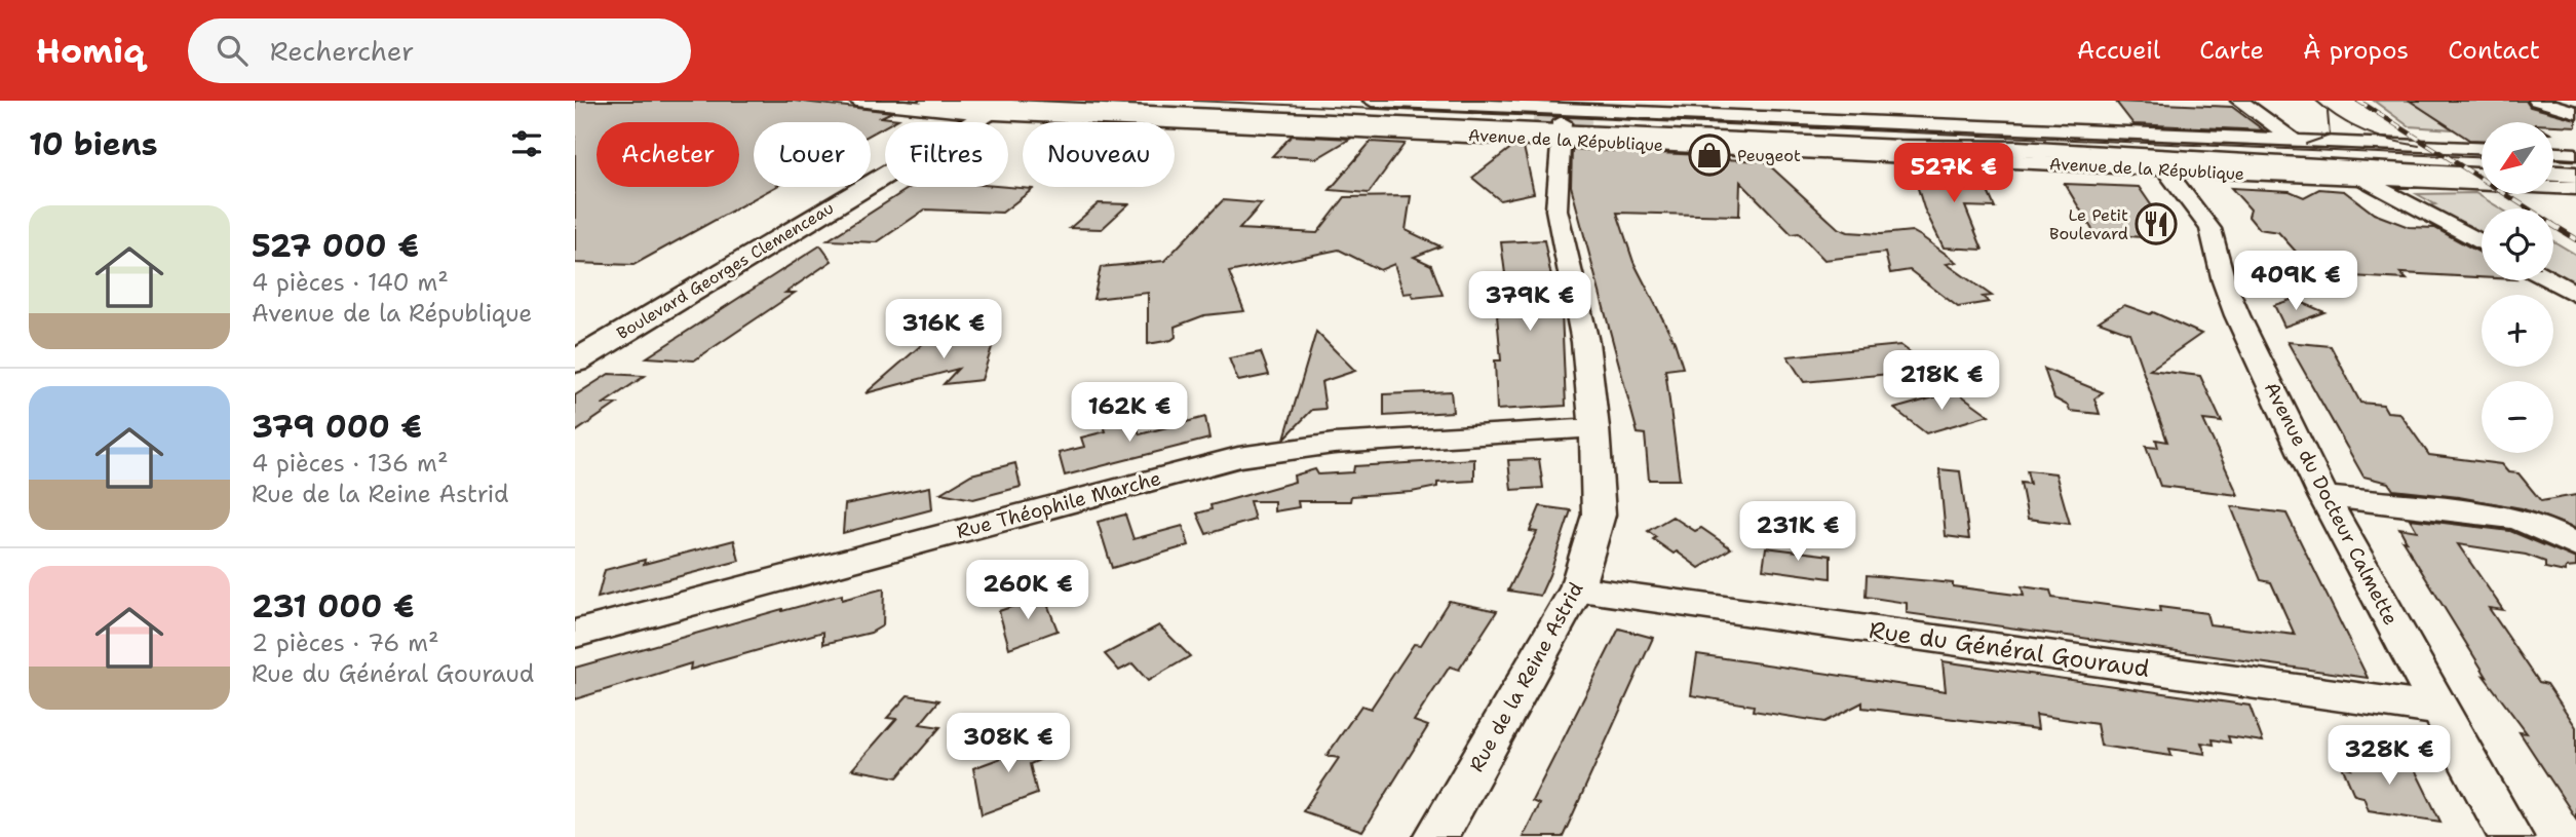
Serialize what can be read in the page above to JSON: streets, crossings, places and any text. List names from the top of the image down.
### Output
{
  "streets": {
    "main road": ["Avenue de la République", "Boulevard Georges Clemenceau"],
    "street": [
      "Avenue du Docteur Calmette",
      "Rue Théophile Marche",
      "Rue du Général Gouraud",
      "Rue de la Reine Astrid"
    ]
  },
  "crossings": [
    ["Avenue de la République", "Boulevard Georges Clemenceau"],
    ["Avenue de la République", "Avenue du Docteur Calmette"],
    ["Avenue de la République", "Rue de la Reine Astrid"],
    ["Avenue du Docteur Calmette", "Rue du Général Gouraud"],
    ["Rue Théophile Marche", "Rue de la Reine Astrid"],
    ["Rue du Général Gouraud", "Rue de la Reine Astrid"]
  ],
  "places": {
    "shop": ["Peugeot"],
    "restaurant": ["Le Petit Boulevard"]
  },
  "north": "bottom left",
  "page": {
    "header": "Homiq",
    "search": "Rechercher",
    "nav": [
      "Accueil",
      "Carte",
      "À propos",
      "Contact"
    ],
    "heading": "10 biens",
    "map_buttons": ["+", "−"],
    "chip": [
      "Acheter",
      "Louer",
      "Filtres",
      "Nouveau"
    ],
    "price": [
      "527K €",
      "409K €",
      "379K €",
      "316K €",
      "218K €",
      "162K €",
      "231K €",
      "260K €",
      "308K €",
      "328K €"
    ],
    "list": [
      {
        "name": "527 000 €",
        "note": "4 pièces · 140 m² · Avenue de la République"
      },
      {
        "name": "379 000 €",
        "note": "4 pièces · 136 m² · Rue de la Reine Astrid"
      },
      {
        "name": "231 000 €",
        "note": "2 pièces · 76 m² · Rue du Général Gouraud"
      }
    ]
  }
}
